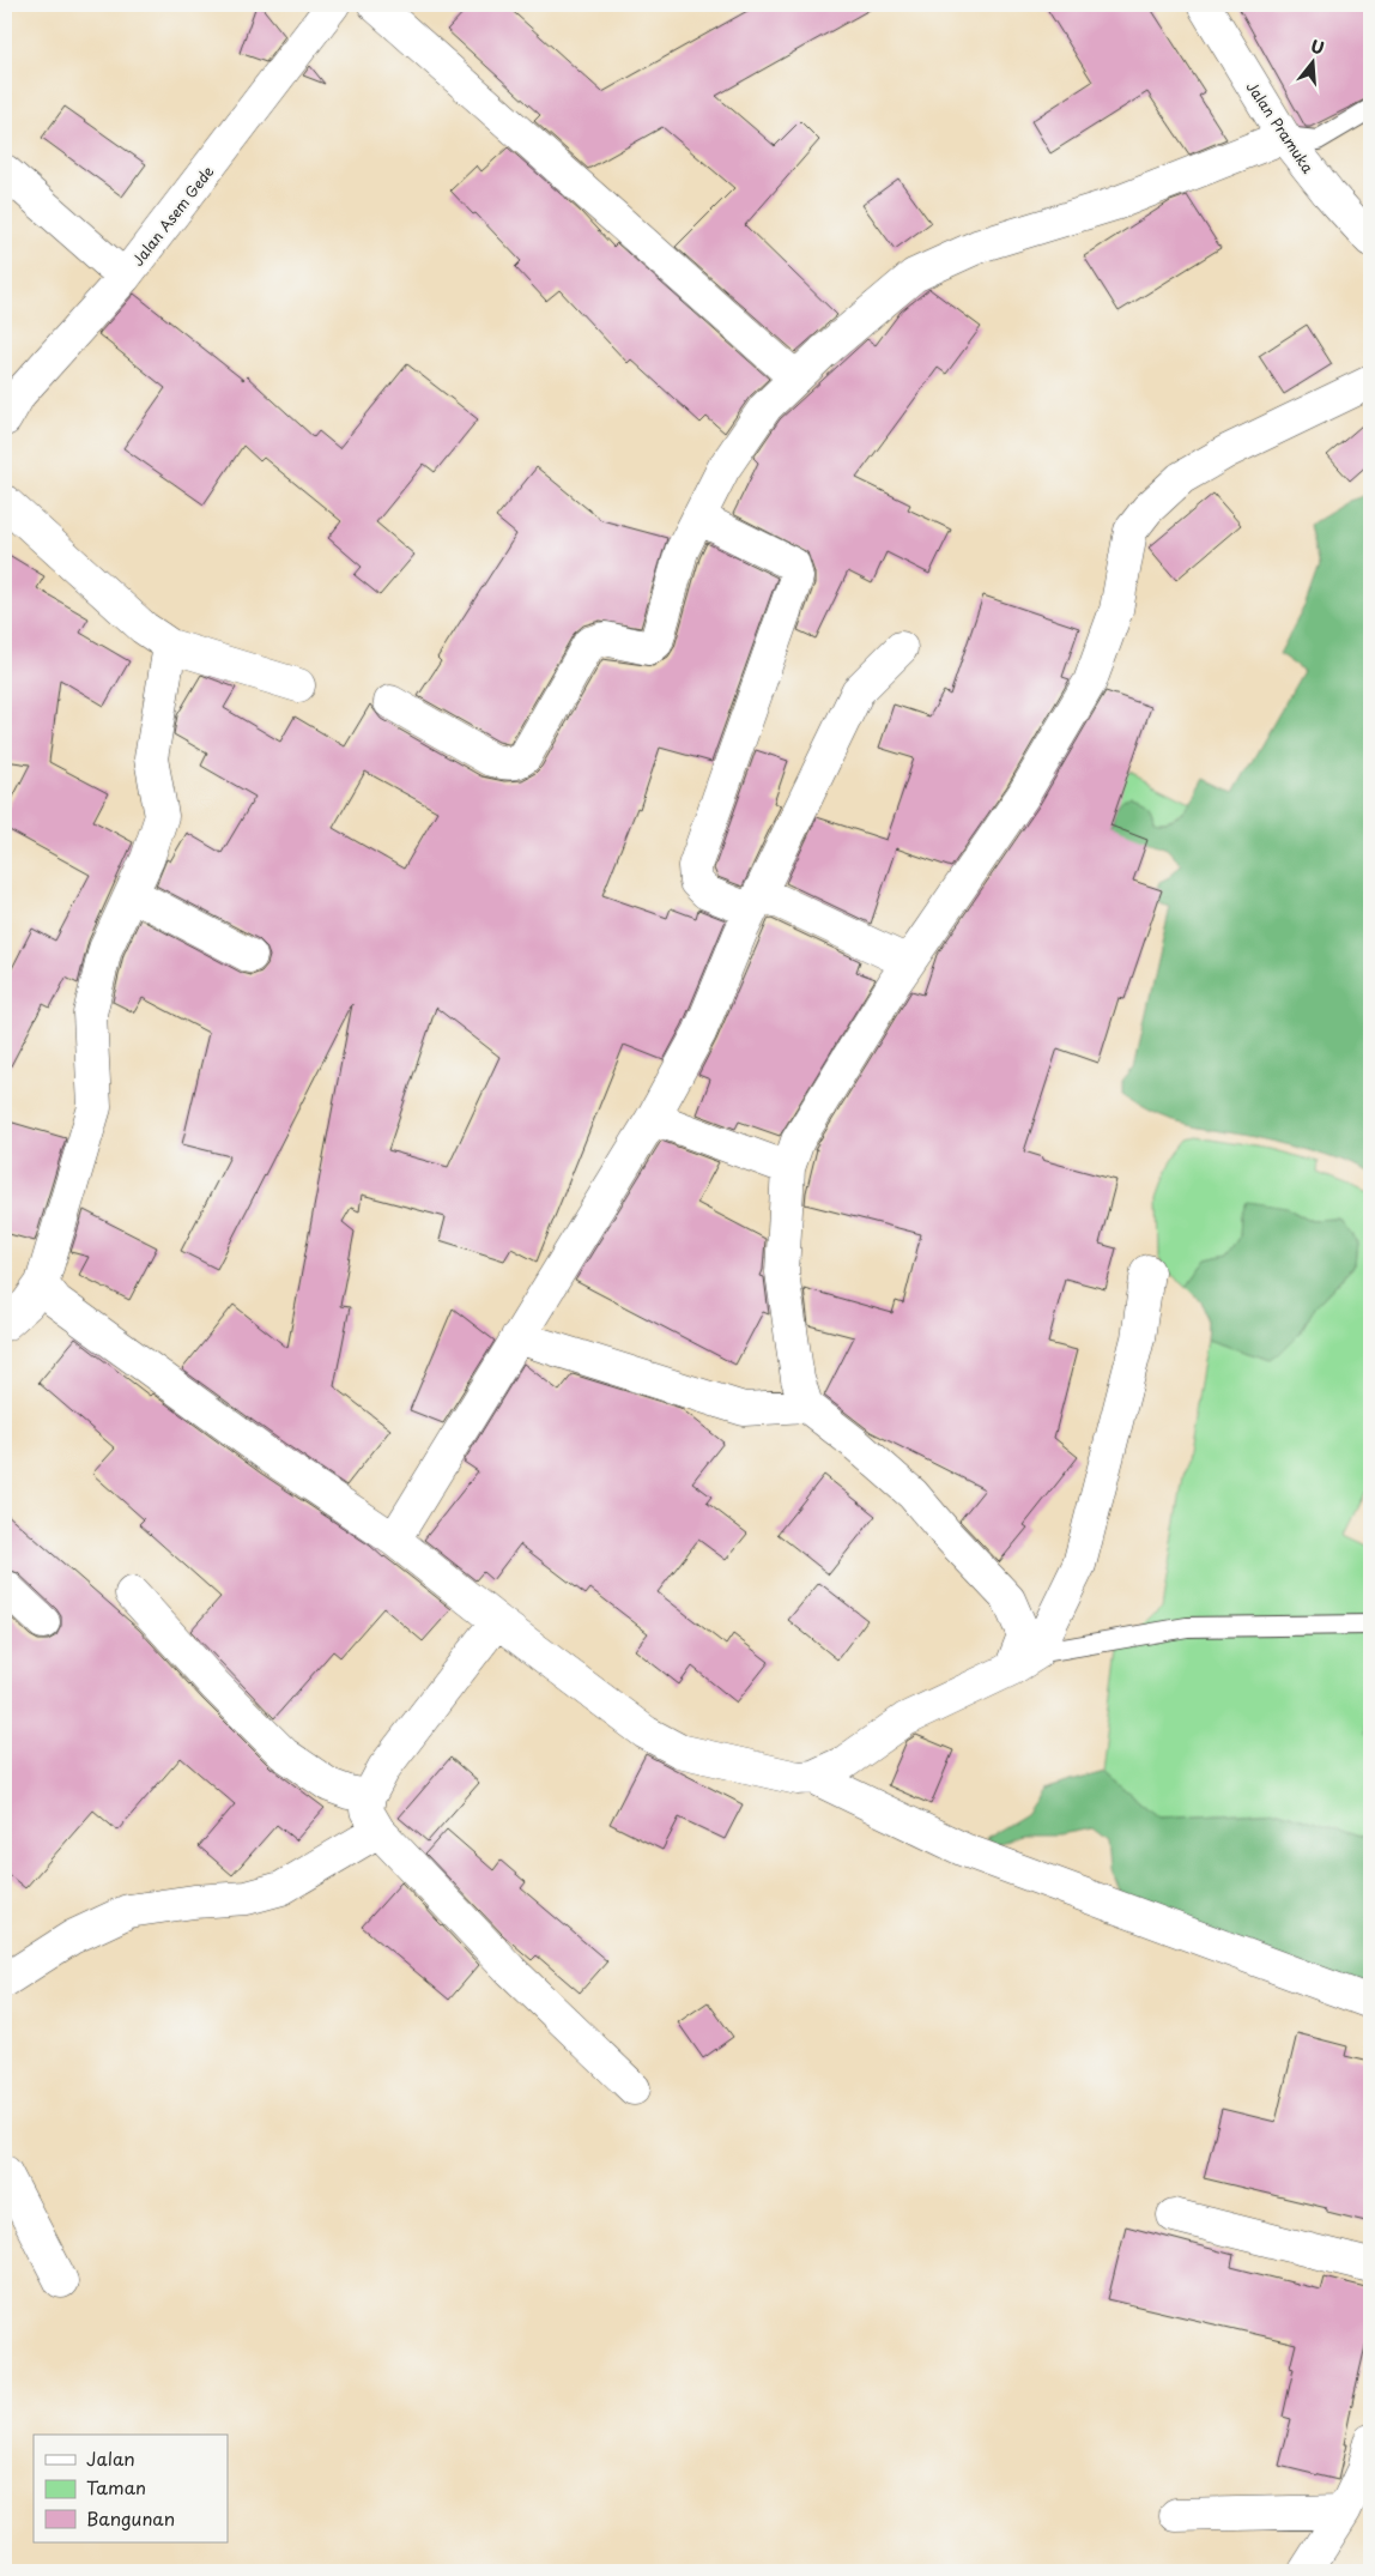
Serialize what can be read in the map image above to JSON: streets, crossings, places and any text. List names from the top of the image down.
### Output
{
  "streets": {
    "street": ["Jalan Pramuka", "Jalan Asem Gede"]
  },
  "legend": ["Jalan", "Taman", "Bangunan"],
  "north": "top"
}
